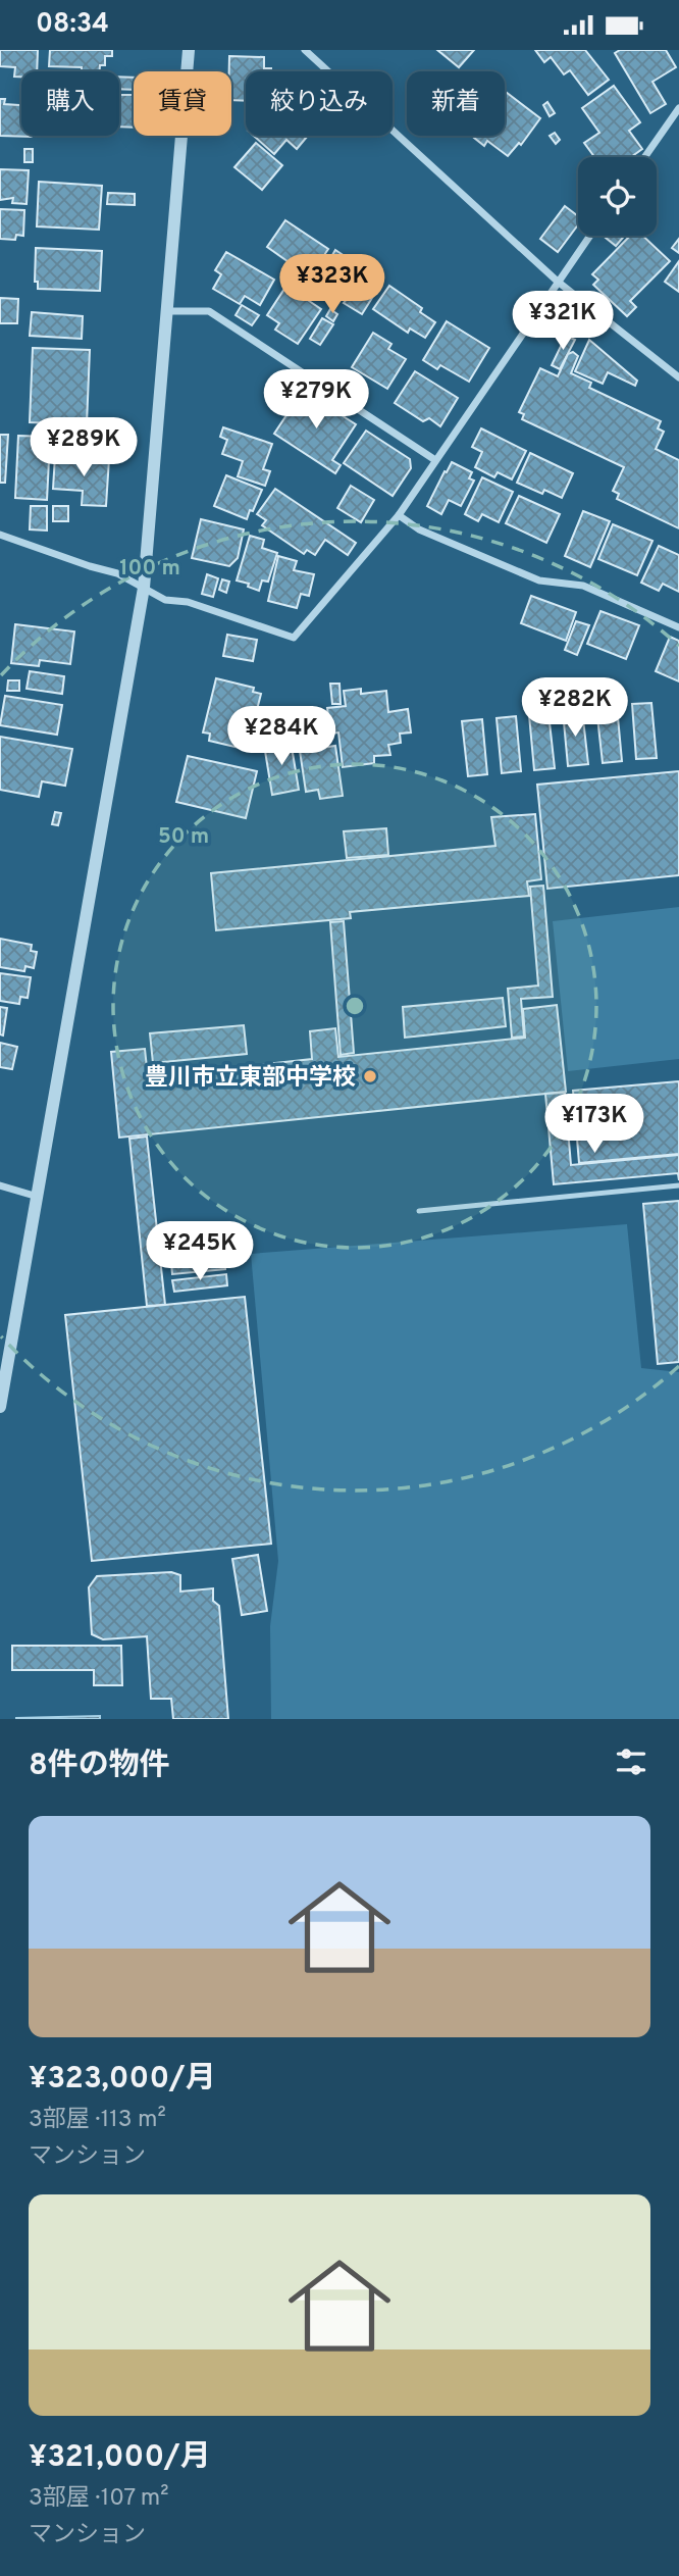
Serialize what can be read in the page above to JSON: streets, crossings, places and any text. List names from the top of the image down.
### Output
{
  "places": ["豊川市立東部中学校"],
  "page": {
    "status": "08:34",
    "chip": [
      "購入",
      "賃貸",
      "絞り込み",
      "新着"
    ],
    "price": [
      "¥323K",
      "¥321K",
      "¥279K",
      "¥289K",
      "¥282K",
      "¥284K",
      "¥173K",
      "¥245K"
    ],
    "heading": "8件の物件",
    "list": [
      {
        "name": "¥323,000/月",
        "note": "3部屋 · 113 m² · マンション"
      },
      {
        "name": "¥321,000/月",
        "note": "3部屋 · 107 m² · マンション"
      }
    ]
  },
  "rings": ["100 m", "50 m"]
}
